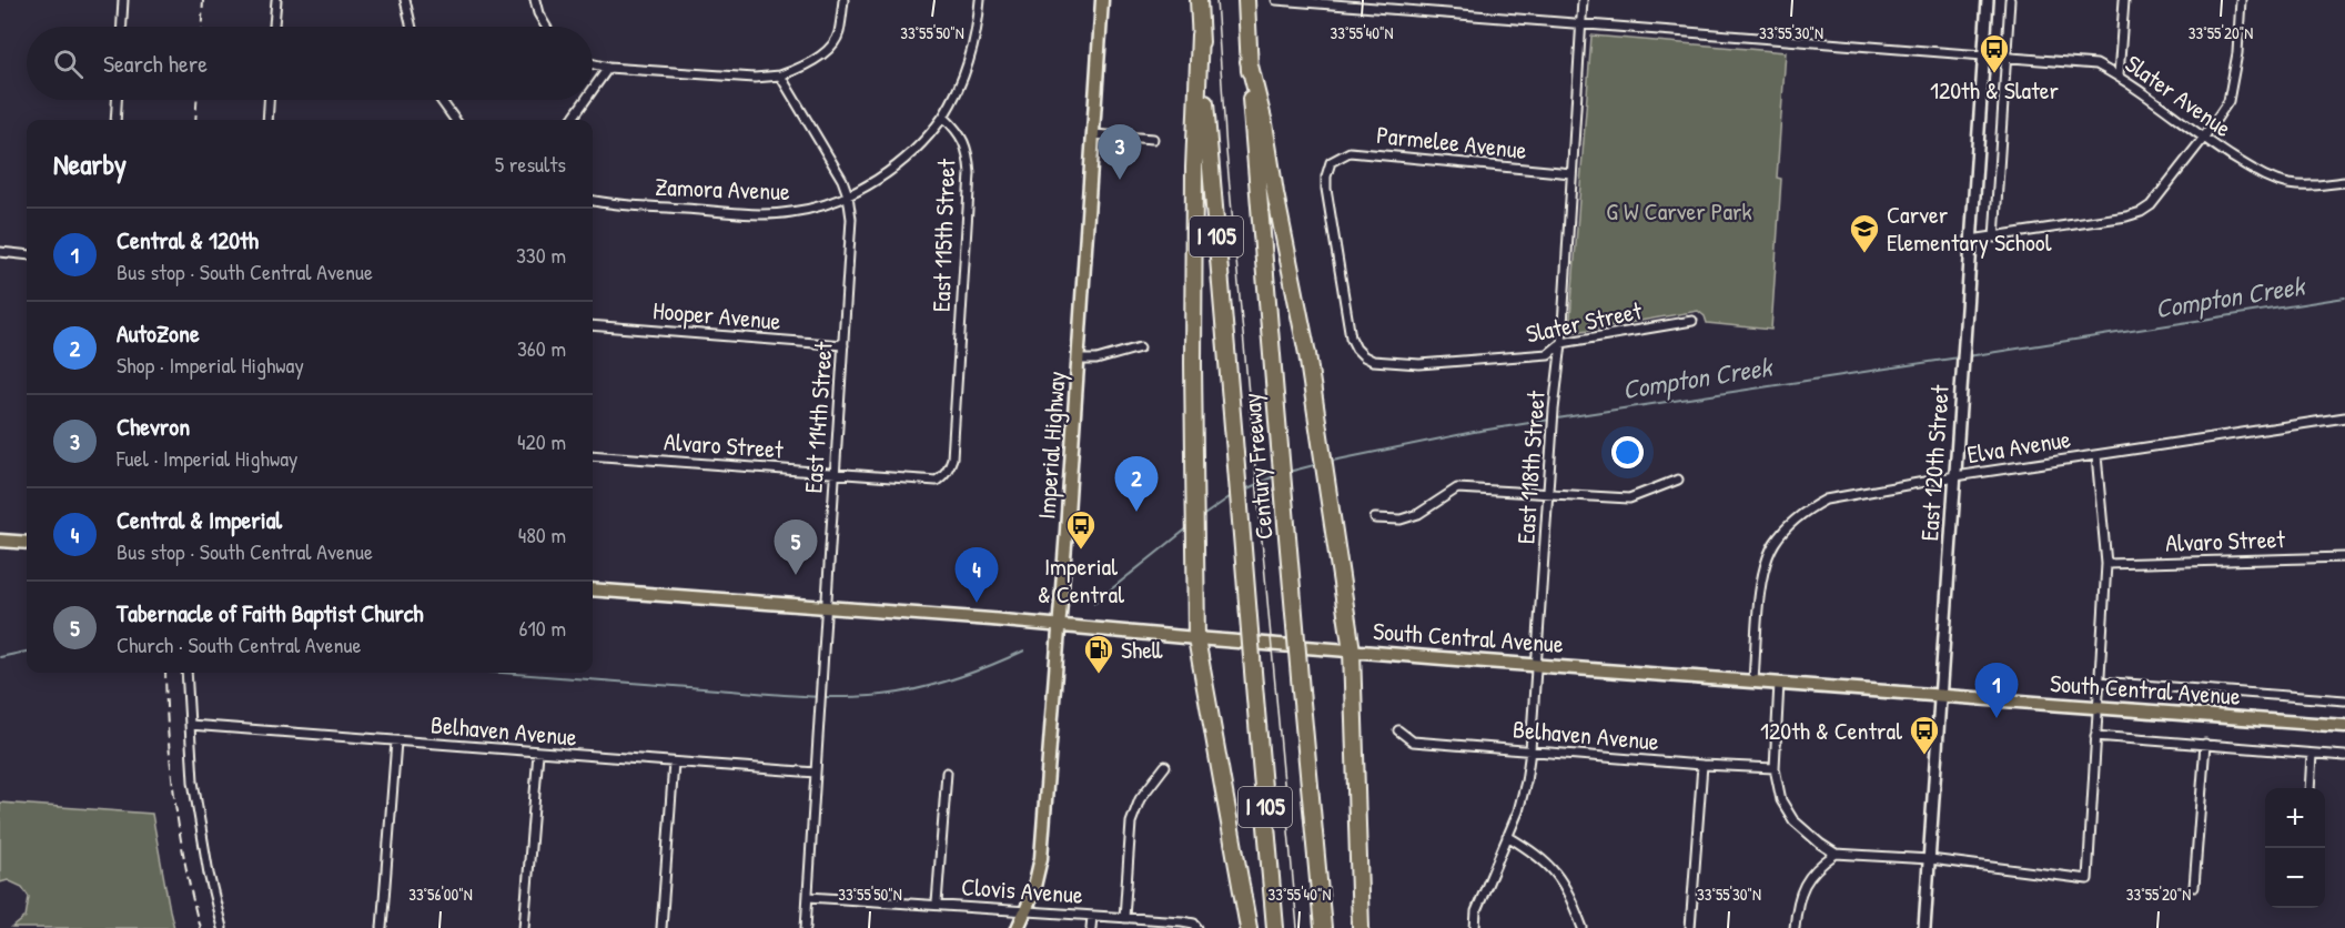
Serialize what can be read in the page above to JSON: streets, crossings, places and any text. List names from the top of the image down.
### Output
{
  "streets": {
    "highway": ["I 105", "Century Freeway"],
    "main road": ["Imperial Highway", "South Central Avenue"],
    "street": [
      "Slater Avenue",
      "Parmelee Avenue",
      "Zamora Avenue",
      "East 115th Street",
      "Hooper Avenue",
      "Slater Street",
      "East 114th Street",
      "Alvaro Street",
      "Elva Avenue",
      "East 120th Street",
      "East 118th Street",
      "Belhaven Avenue",
      "Clovis Avenue"
    ]
  },
  "crossings": [
    ["Slater Avenue", "East 120th Street"],
    ["Slater Avenue", "East 118th Street"],
    ["Parmelee Avenue", "Slater Street"],
    ["Parmelee Avenue", "East 118th Street"],
    ["Zamora Avenue", "East 115th Street"],
    ["Zamora Avenue", "East 114th Street"],
    ["East 115th Street", "Alvaro Street"],
    ["Hooper Avenue", "East 114th Street"],
    ["Slater Street", "East 118th Street"],
    ["East 114th Street", "Alvaro Street"],
    ["East 114th Street", "South Central Avenue"],
    ["East 114th Street", "Belhaven Avenue"],
    ["East 114th Street", "Clovis Avenue"],
    ["Imperial Highway", "South Central Avenue"],
    ["Imperial Highway", "Clovis Avenue"],
    ["Elva Avenue", "East 120th Street"],
    ["Elva Avenue", "South Central Avenue"],
    ["East 120th Street", "South Central Avenue"],
    ["East 118th Street", "South Central Avenue"],
    ["East 118th Street", "Belhaven Avenue"]
  ],
  "water": ["Compton Creek"],
  "parks": ["G W Carver Park"],
  "places": {
    "bus stop": ["120th & Slater", "Imperial & Central", "120th & Central"],
    "school or university": ["Carver Elementary School"],
    "fuel station": ["Shell"]
  },
  "page": {
    "search": "Search here",
    "heading": ["Nearby", "5 results"],
    "pins": [
      "3",
      "2",
      "5",
      "4",
      "1"
    ],
    "list": [
      {
        "mark": "1",
        "name": "Central & 120th",
        "note": "Bus stop · South Central Avenue",
        "value": "330 m"
      },
      {
        "mark": "2",
        "name": "AutoZone",
        "note": "Shop · Imperial Highway",
        "value": "360 m"
      },
      {
        "mark": "3",
        "name": "Chevron",
        "note": "Fuel · Imperial Highway",
        "value": "420 m"
      },
      {
        "mark": "4",
        "name": "Central & Imperial",
        "note": "Bus stop · South Central Avenue",
        "value": "480 m"
      },
      {
        "mark": "5",
        "name": "Tabernacle of Faith Baptist Church",
        "note": "Church · South Central Avenue",
        "value": "610 m"
      }
    ],
    "map_buttons": ["+", "−"]
  },
  "coordinates": [
    "33°55'50\"N",
    "33°55'40\"N",
    "33°55'30\"N",
    "33°55'20\"N",
    "33°56'00\"N"
  ]
}
